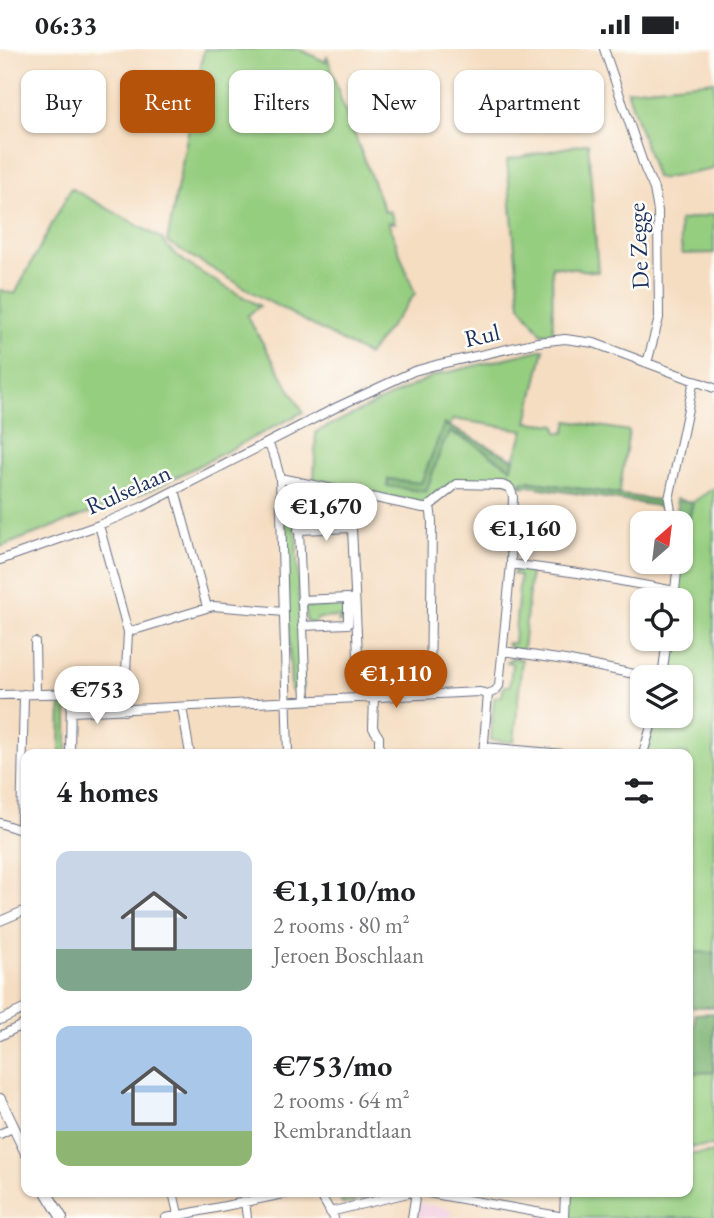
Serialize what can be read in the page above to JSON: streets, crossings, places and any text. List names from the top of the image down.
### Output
{
  "streets": {
    "street": ["De Zegge", "Rul", "Rulselaan"]
  },
  "crossings": [
    ["De Zegge", "Rul"],
    ["Rul", "Rulselaan"]
  ],
  "north": "top right",
  "page": {
    "status": "06:33",
    "chip": [
      "Buy",
      "Rent",
      "Filters",
      "New",
      "Apartment"
    ],
    "price": [
      "€1,670",
      "€1,160",
      "€1,110",
      "€753"
    ],
    "heading": "4 homes",
    "list": [
      {
        "name": "€1,110/mo",
        "note": "2 rooms · 80 m² · Jeroen Boschlaan"
      },
      {
        "name": "€753/mo",
        "note": "2 rooms · 64 m² · Rembrandtlaan"
      }
    ]
  }
}
